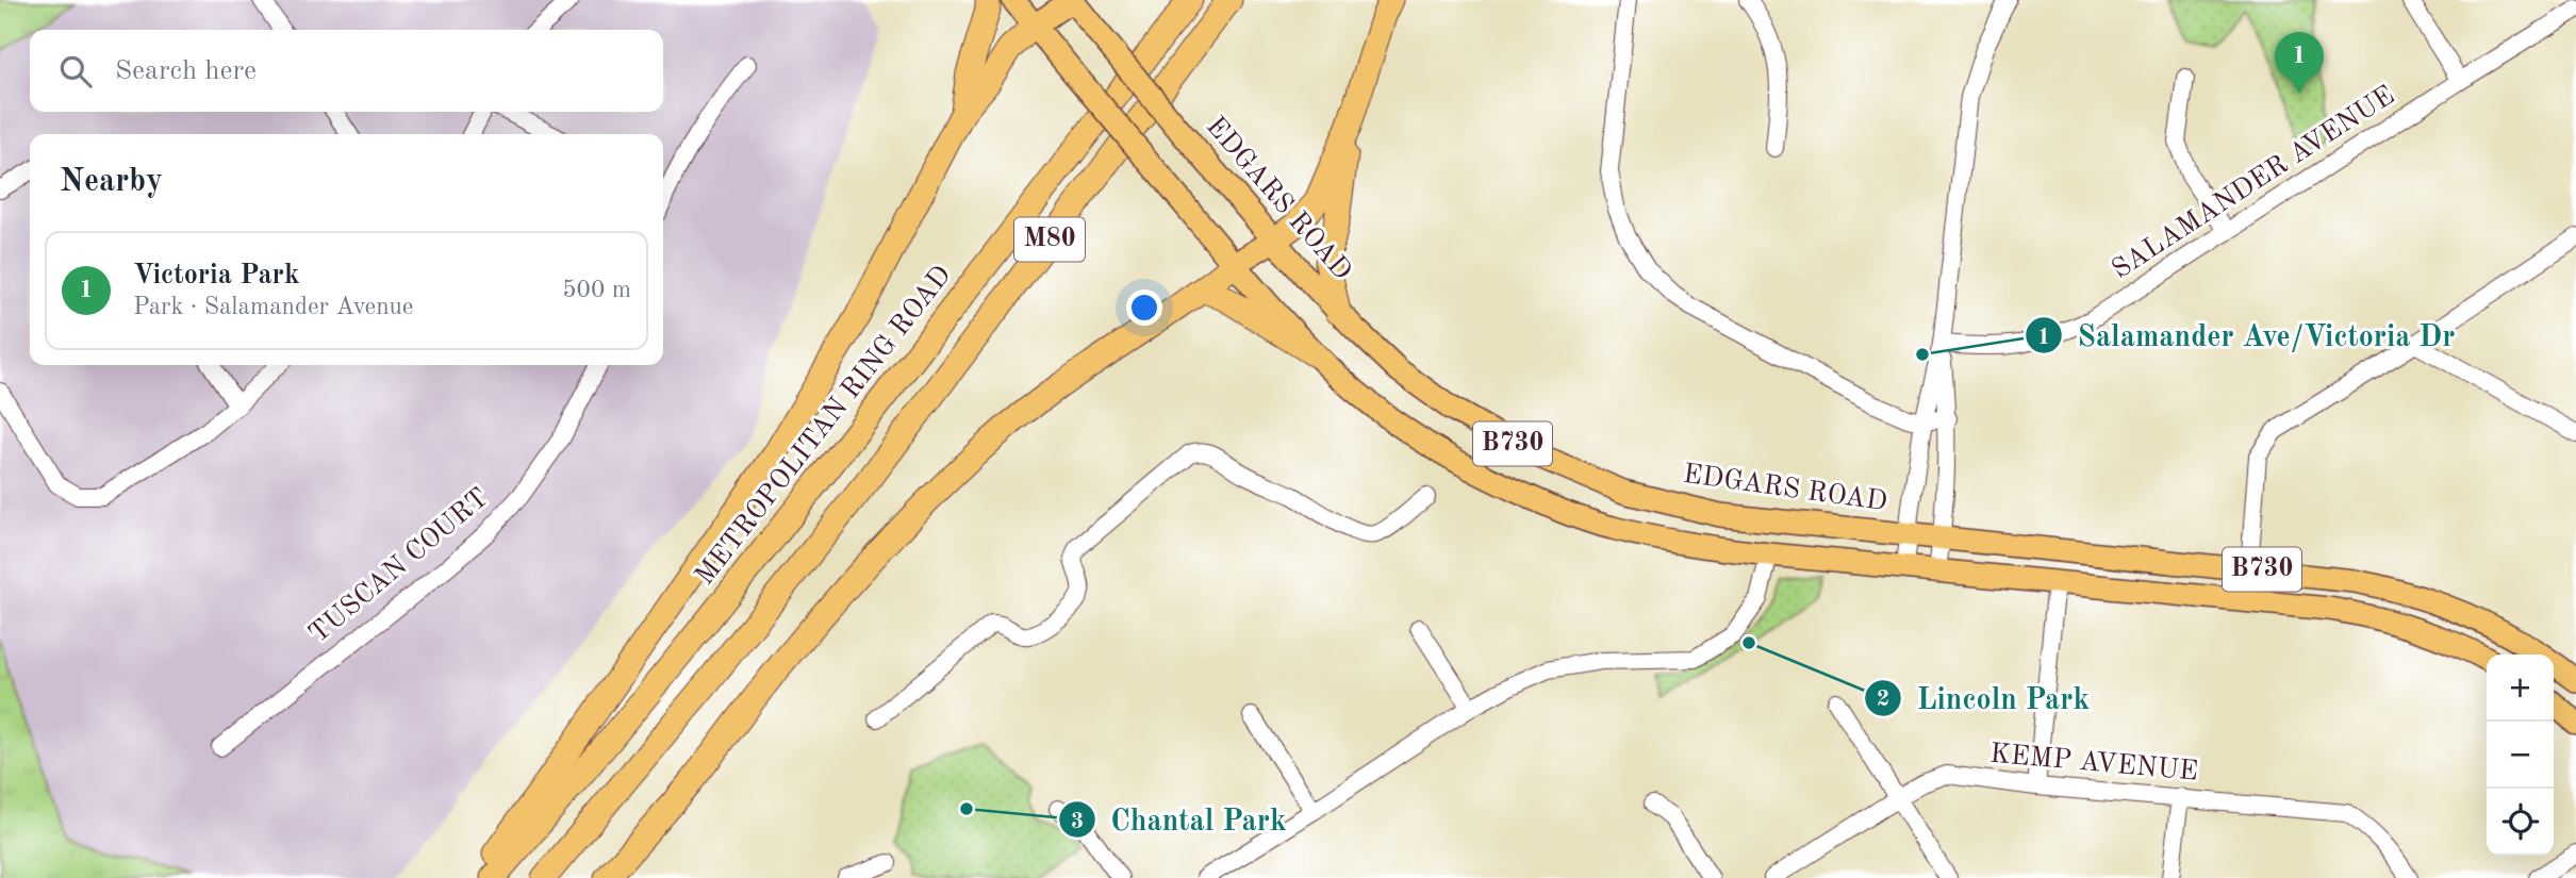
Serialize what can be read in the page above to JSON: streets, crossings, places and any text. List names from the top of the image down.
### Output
{
  "streets": {
    "highway": ["M80", "METROPOLITAN RING ROAD"],
    "main road": ["EDGARS ROAD", "B730"],
    "street": ["SALAMANDER AVENUE", "TUSCAN COURT", "KEMP AVENUE"]
  },
  "places": ["Salamander Ave/Victoria Dr", "Lincoln Park", "Chantal Park"],
  "page": {
    "search": "Search here",
    "pins": "1",
    "heading": "Nearby",
    "list": [
      {
        "mark": "1",
        "name": "Victoria Park",
        "note": "Park · Salamander Avenue",
        "value": "500 m"
      }
    ],
    "map_buttons": ["+", "−"]
  }
}
